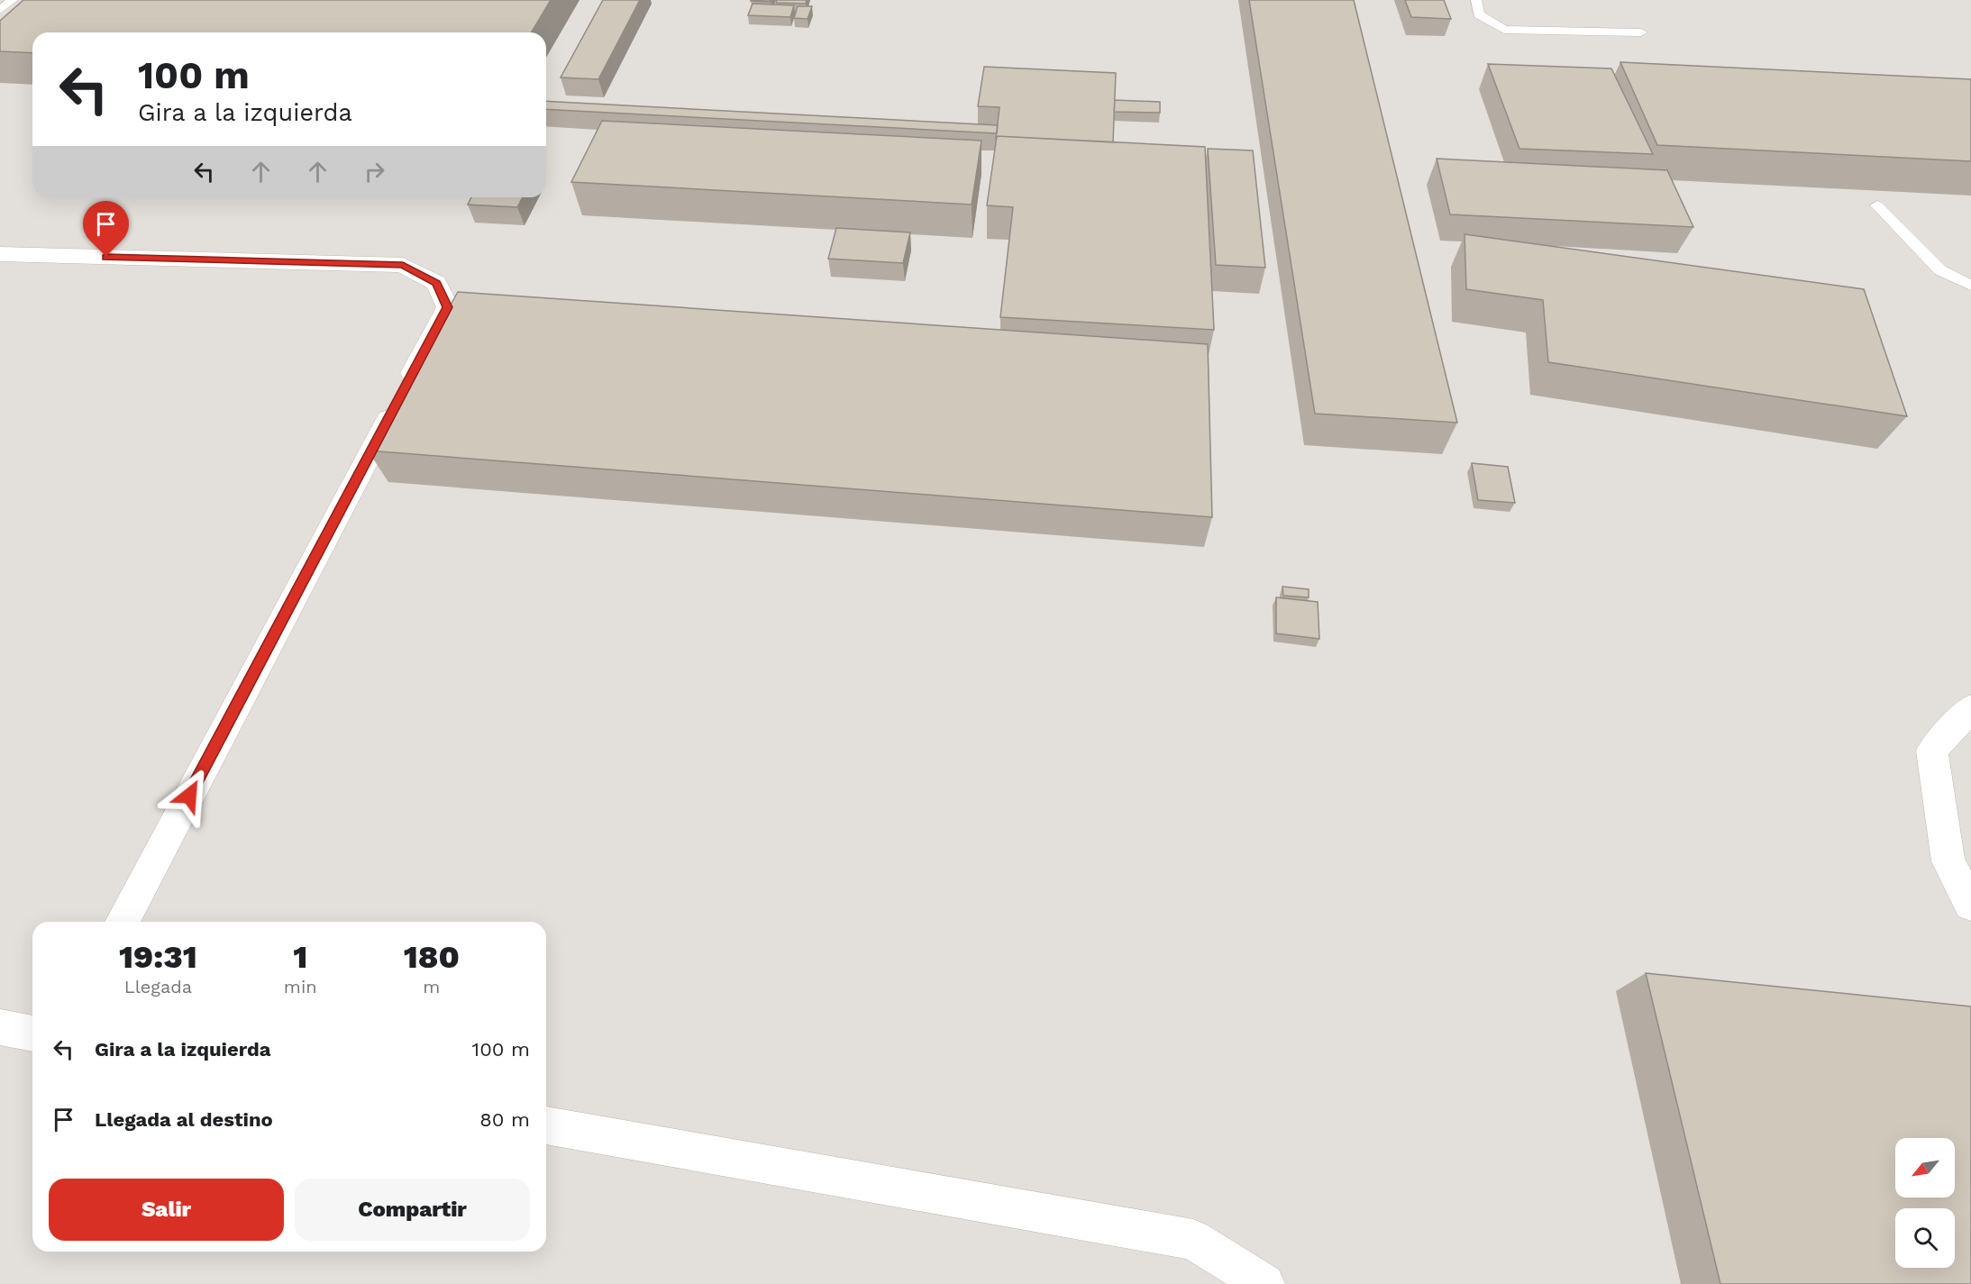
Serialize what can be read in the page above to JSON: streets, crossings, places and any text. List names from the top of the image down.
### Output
{
  "north": "bottom left",
  "page": {
    "turn": ["100 m", "Gira a la izquierda"],
    "eta": [
      "19:31",
      "Llegada",
      "1",
      "min",
      "180",
      "m"
    ],
    "list": [
      {
        "name": "Gira a la izquierda",
        "value": "100 m"
      },
      {
        "name": "Llegada al destino",
        "value": "80 m"
      }
    ],
    "buttons": ["Salir", "Compartir"]
  }
}
